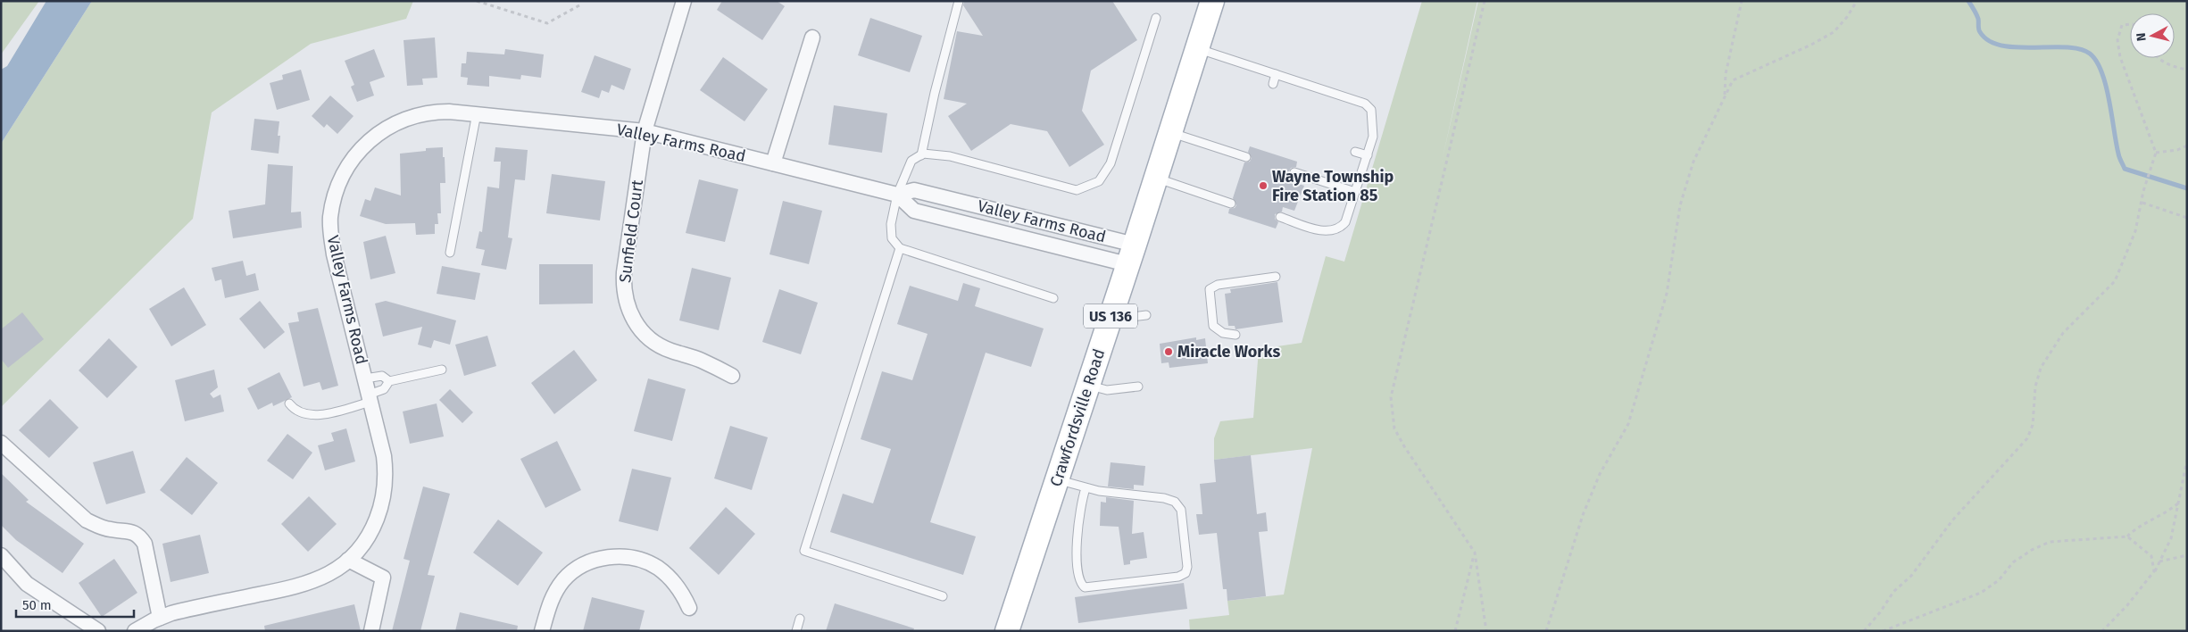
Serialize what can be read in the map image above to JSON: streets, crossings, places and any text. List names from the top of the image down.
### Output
{
  "streets": {
    "main road": ["US 136", "Crawfordsville Road"],
    "street": ["Valley Farms Road", "Sunfield Court"]
  },
  "crossings": [
    ["Valley Farms Road", "Sunfield Court"],
    ["Valley Farms Road", "Crawfordsville Road"]
  ],
  "places": ["Wayne Township Fire Station 85", "Miracle Works"],
  "scale_bar": "50 m",
  "north": "left"
}
